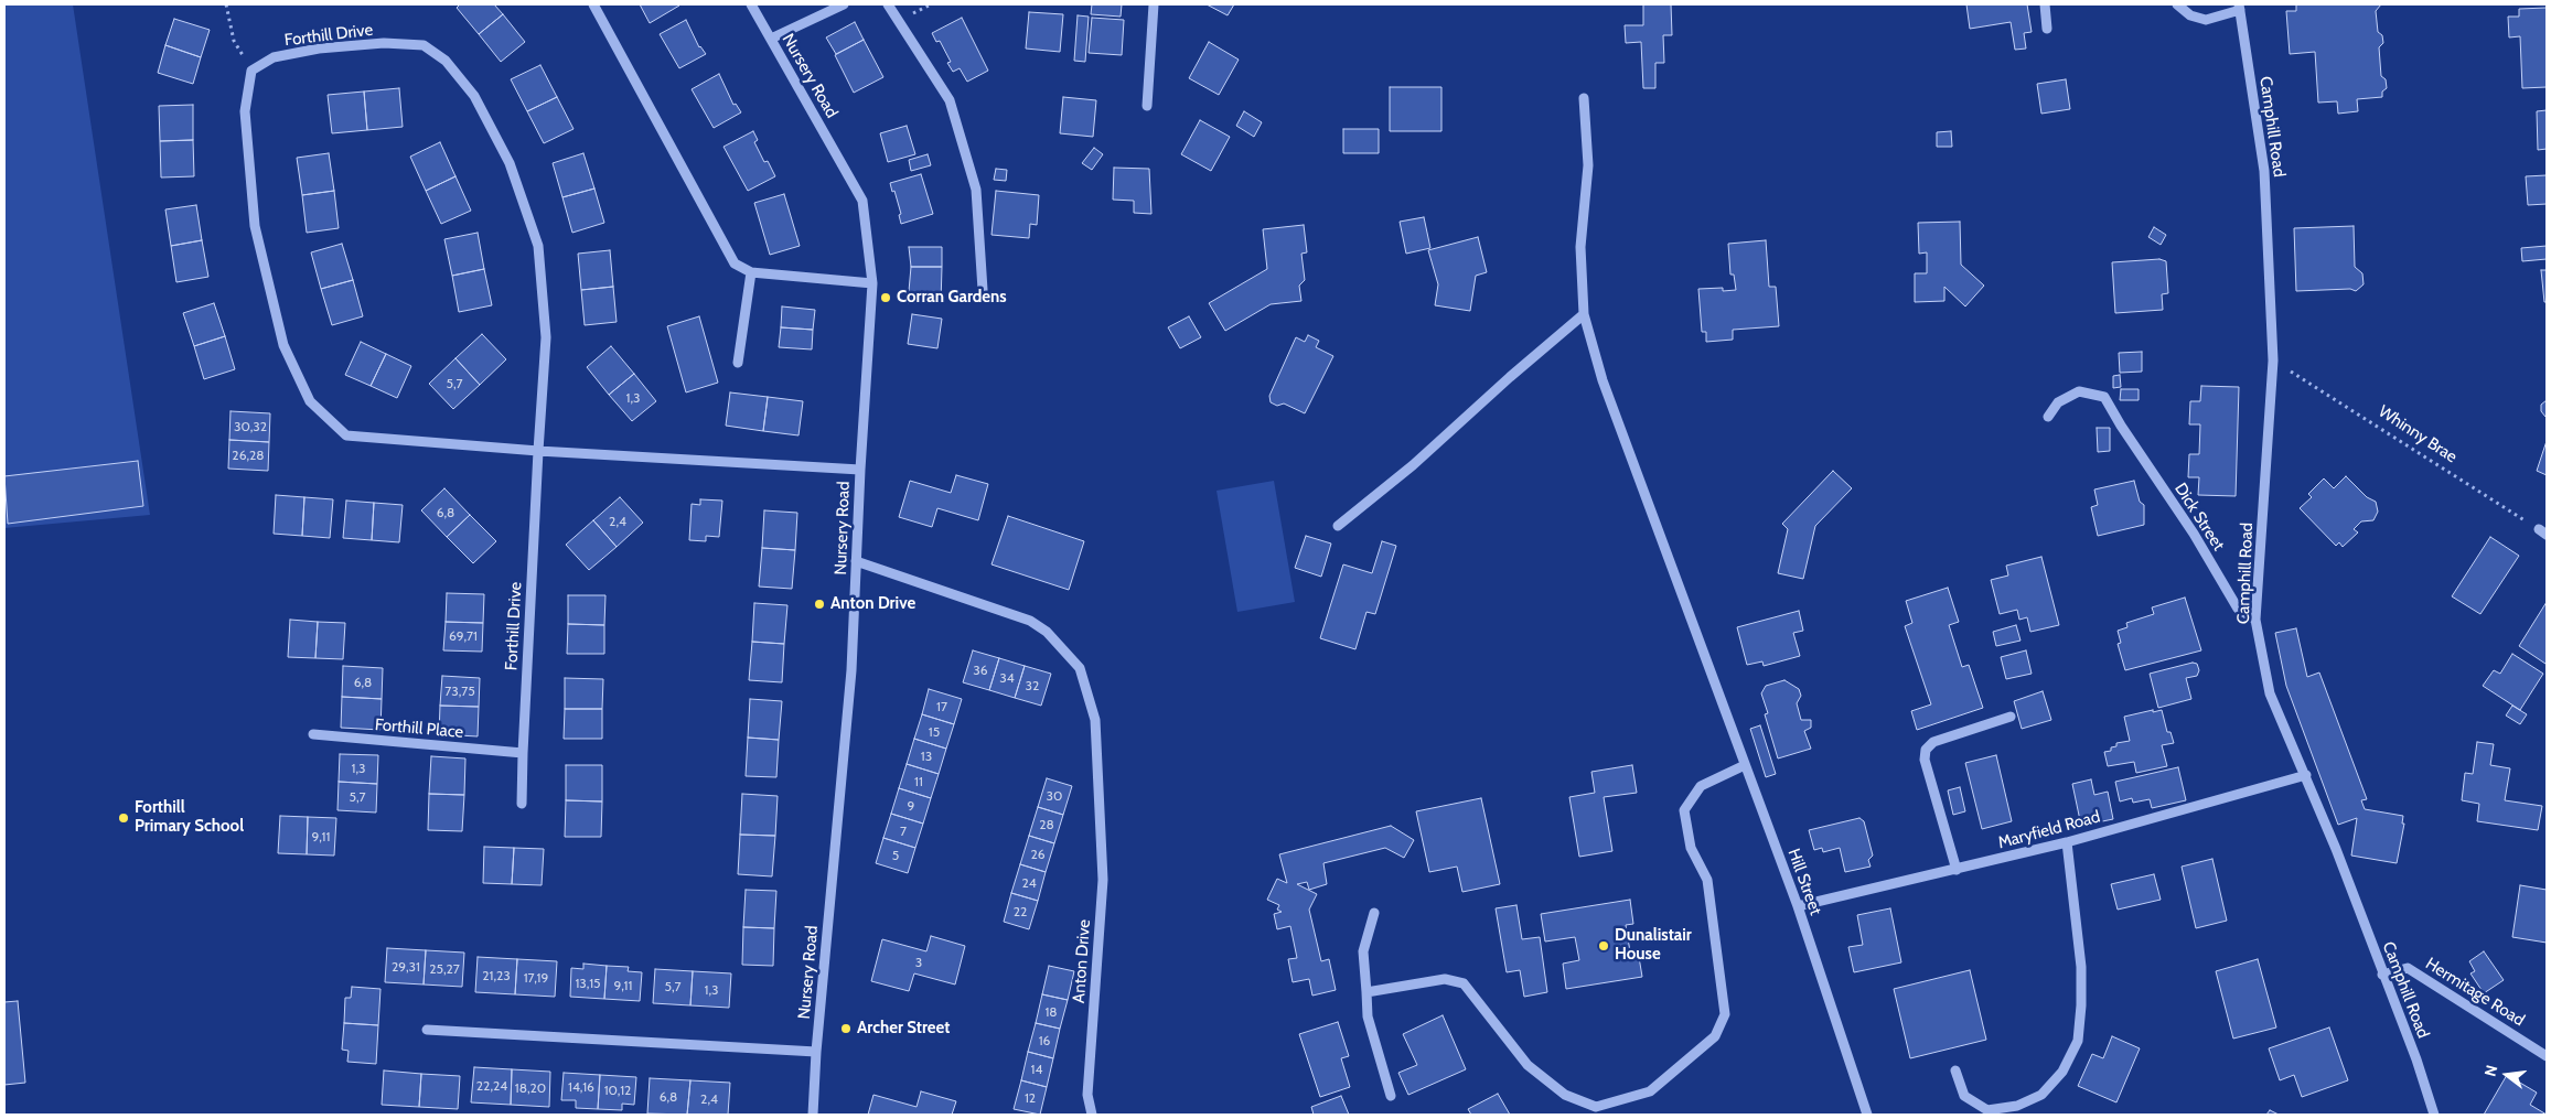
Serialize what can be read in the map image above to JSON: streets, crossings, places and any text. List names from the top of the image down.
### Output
{
  "streets": {
    "street": [
      "Forthill Drive",
      "Nursery Road",
      "Camphill Road",
      "Dick Street",
      "Forthill Place",
      "Maryfield Road",
      "Hill Street",
      "Anton Drive",
      "Hermitage Road"
    ],
    "path": ["Whinny Brae"]
  },
  "crossings": [
    ["Forthill Drive", "Forthill Place"],
    ["Nursery Road", "Anton Drive"],
    ["Camphill Road", "Whinny Brae"],
    ["Camphill Road", "Dick Street"],
    ["Camphill Road", "Maryfield Road"],
    ["Camphill Road", "Hermitage Road"],
    ["Maryfield Road", "Hill Street"]
  ],
  "places": [
    "Corran Gardens",
    "Anton Drive",
    "Forthill Primary School",
    "Dunalistair House",
    "Archer Street"
  ],
  "house_numbers": [
    "5,7",
    "1,3",
    "30,32",
    "26,28",
    "6,8",
    "2,4",
    "69,71",
    "36",
    "34",
    "6,8",
    "32",
    "73,75",
    "17",
    "15",
    "13",
    "1,3",
    "11",
    "30",
    "5,7",
    "9",
    "28",
    "7",
    "9,11",
    "26",
    "5",
    "24",
    "22",
    "3",
    "29,31",
    "25,27",
    "21,23",
    "17,19",
    "13,15",
    "9,11",
    "5,7",
    "1,3",
    "18",
    "16",
    "14",
    "22,24",
    "14,16",
    "18,20",
    "10,12",
    "6,8",
    "12",
    "2,4"
  ],
  "north": "left"
}
